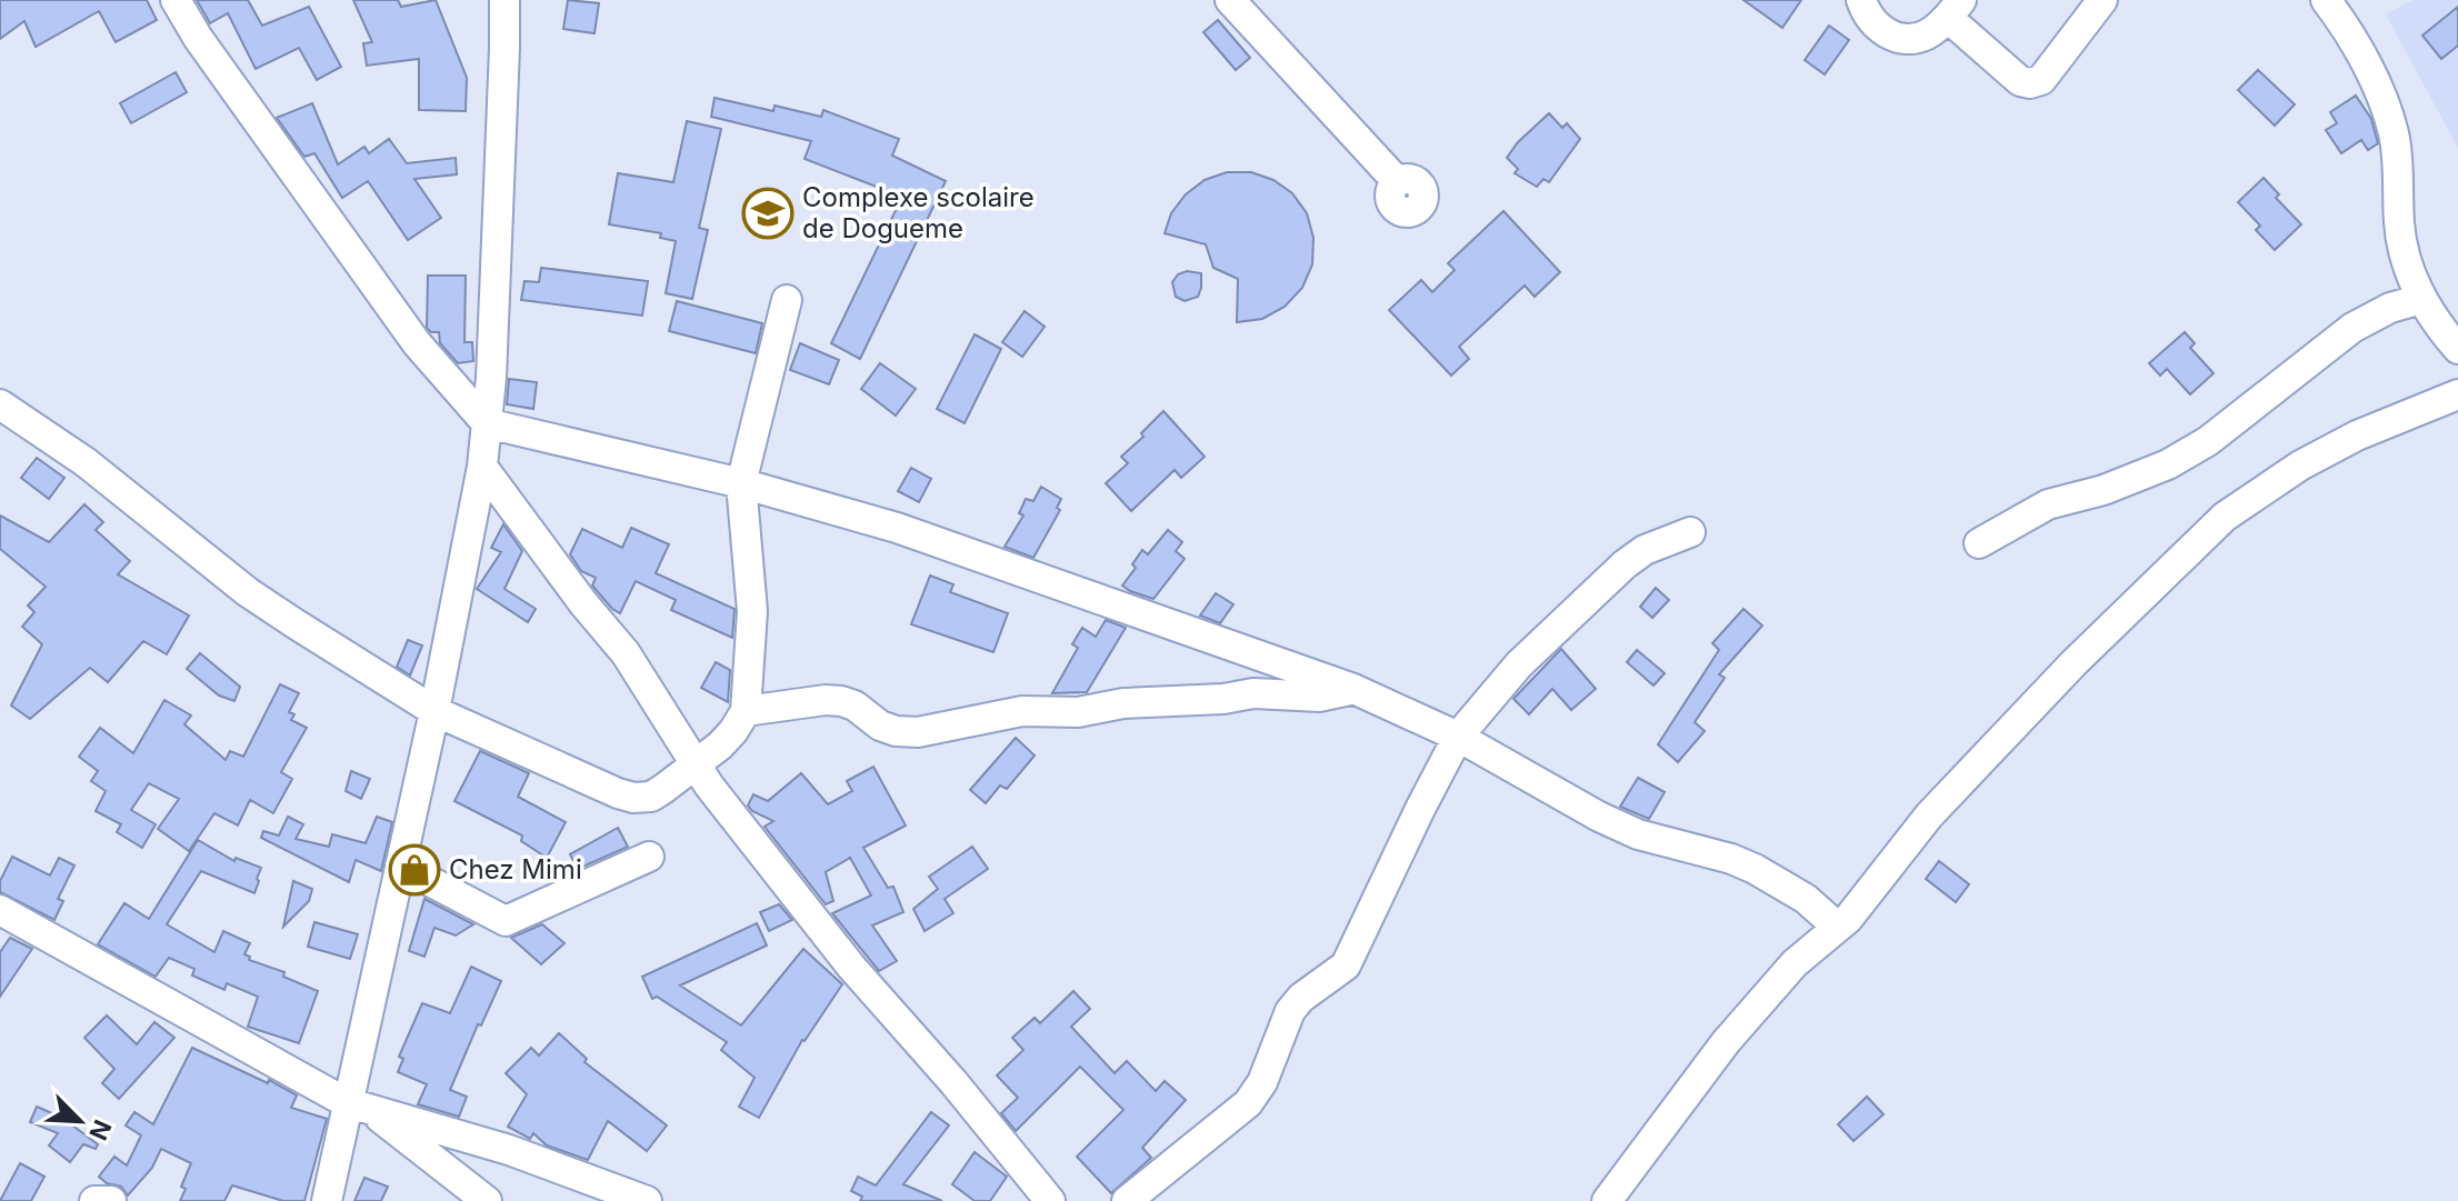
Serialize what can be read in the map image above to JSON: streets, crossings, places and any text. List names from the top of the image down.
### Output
{
  "places": {
    "school or university": ["Complexe scolaire de Dogueme"],
    "shop": ["Chez Mimi"]
  },
  "north": "bottom right"
}
